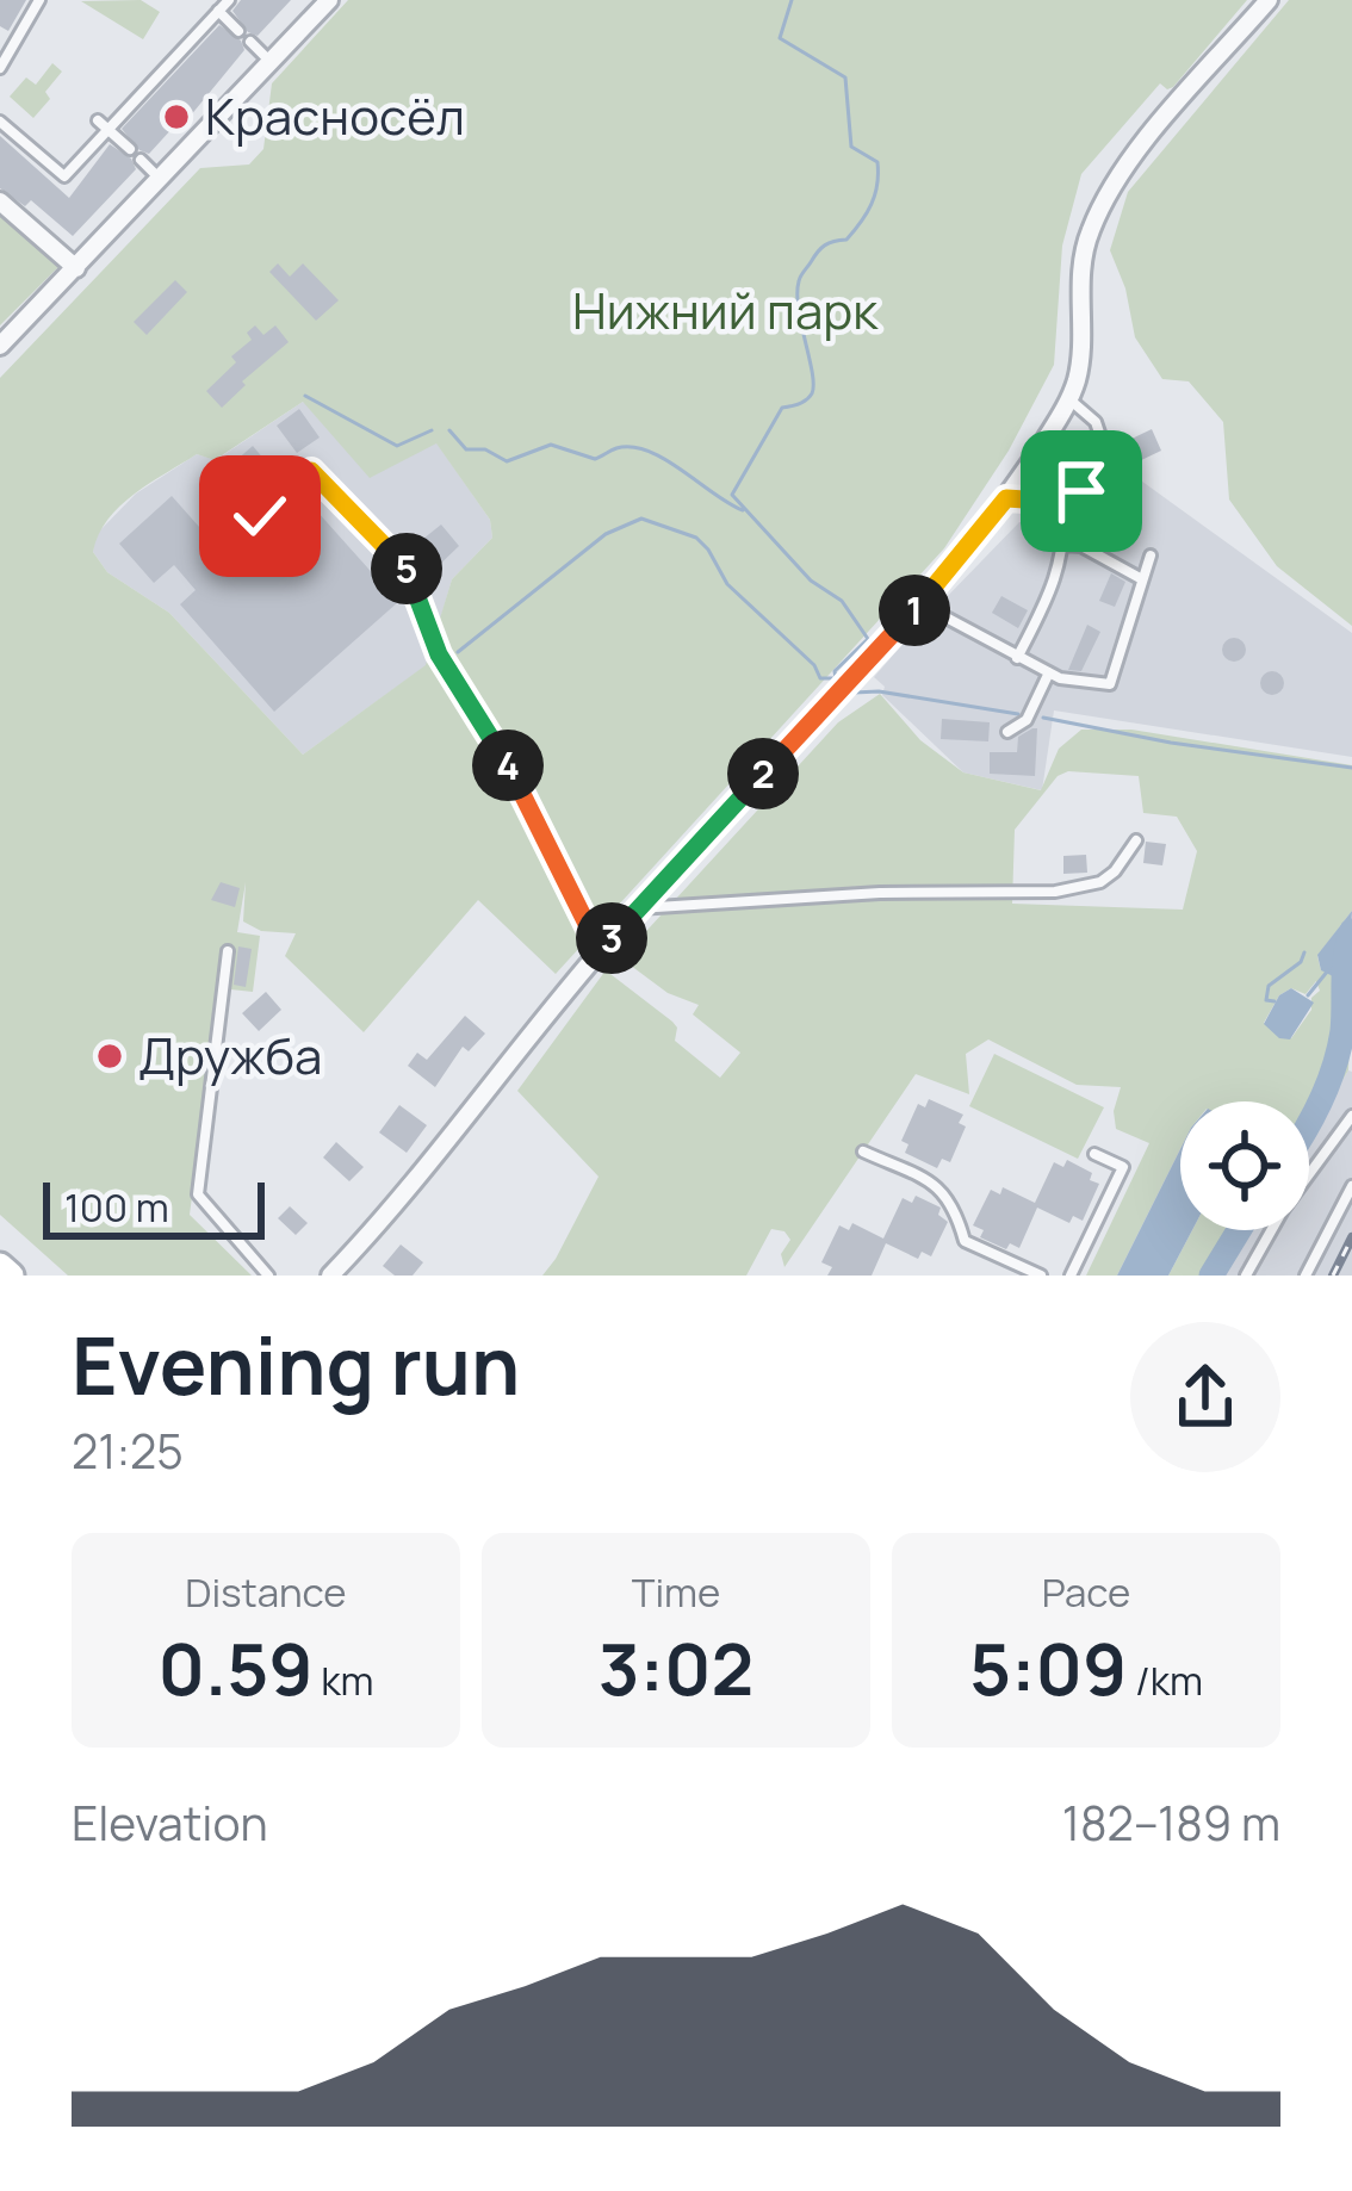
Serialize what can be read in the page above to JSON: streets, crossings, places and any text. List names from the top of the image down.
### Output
{
  "parks": ["Нижний парк"],
  "places": ["Красносёл", "Дружба"],
  "scale_bar": "100 m",
  "page": {
    "pins": [
      "5",
      "1",
      "4",
      "2",
      "3"
    ],
    "scale": "100 m",
    "heading": ["Evening run", "21:25"],
    "stats": [
      ["Distance", "0.59 km"],
      ["Time", "3:02"],
      ["Pace", "5:09 /km"]
    ],
    "chart": ["Elevation", "182–189 m"]
  }
}
